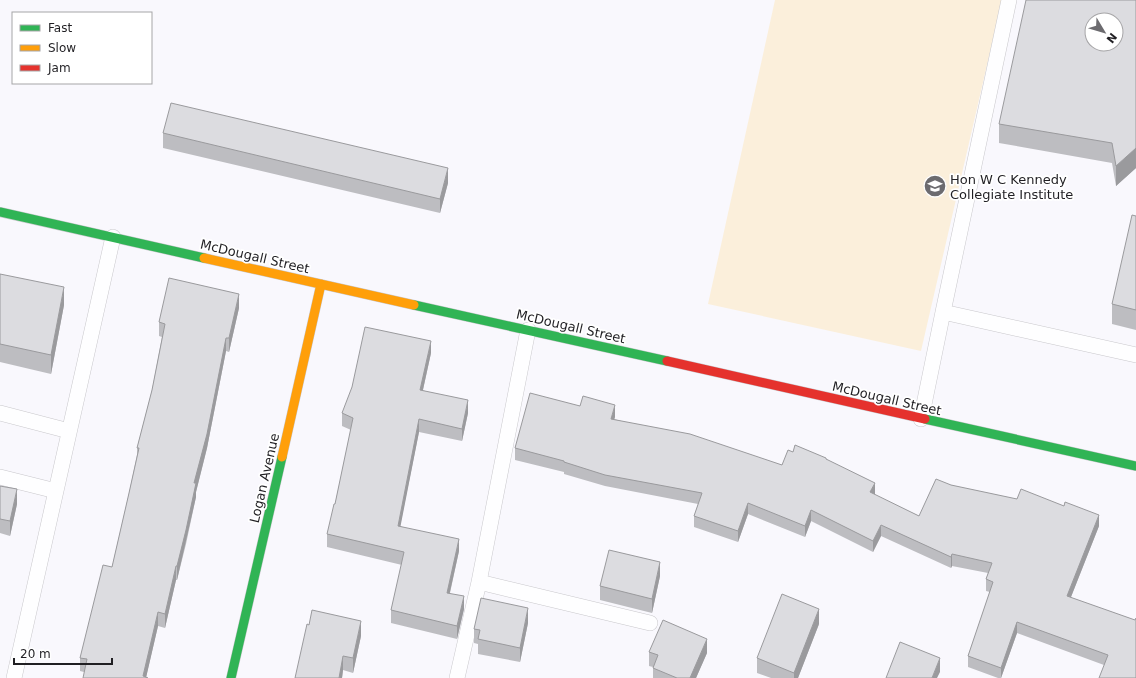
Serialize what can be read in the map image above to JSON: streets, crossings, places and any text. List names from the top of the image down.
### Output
{
  "streets": {
    "street": ["McDougall Street", "Logan Avenue"]
  },
  "crossings": [
    ["McDougall Street", "Logan Avenue"]
  ],
  "places": {
    "school or university": ["Hon W C Kennedy Collegiate Institute"]
  },
  "legend": ["Fast", "Slow", "Jam"],
  "scale_bar": "20 m",
  "north": "bottom right"
}
